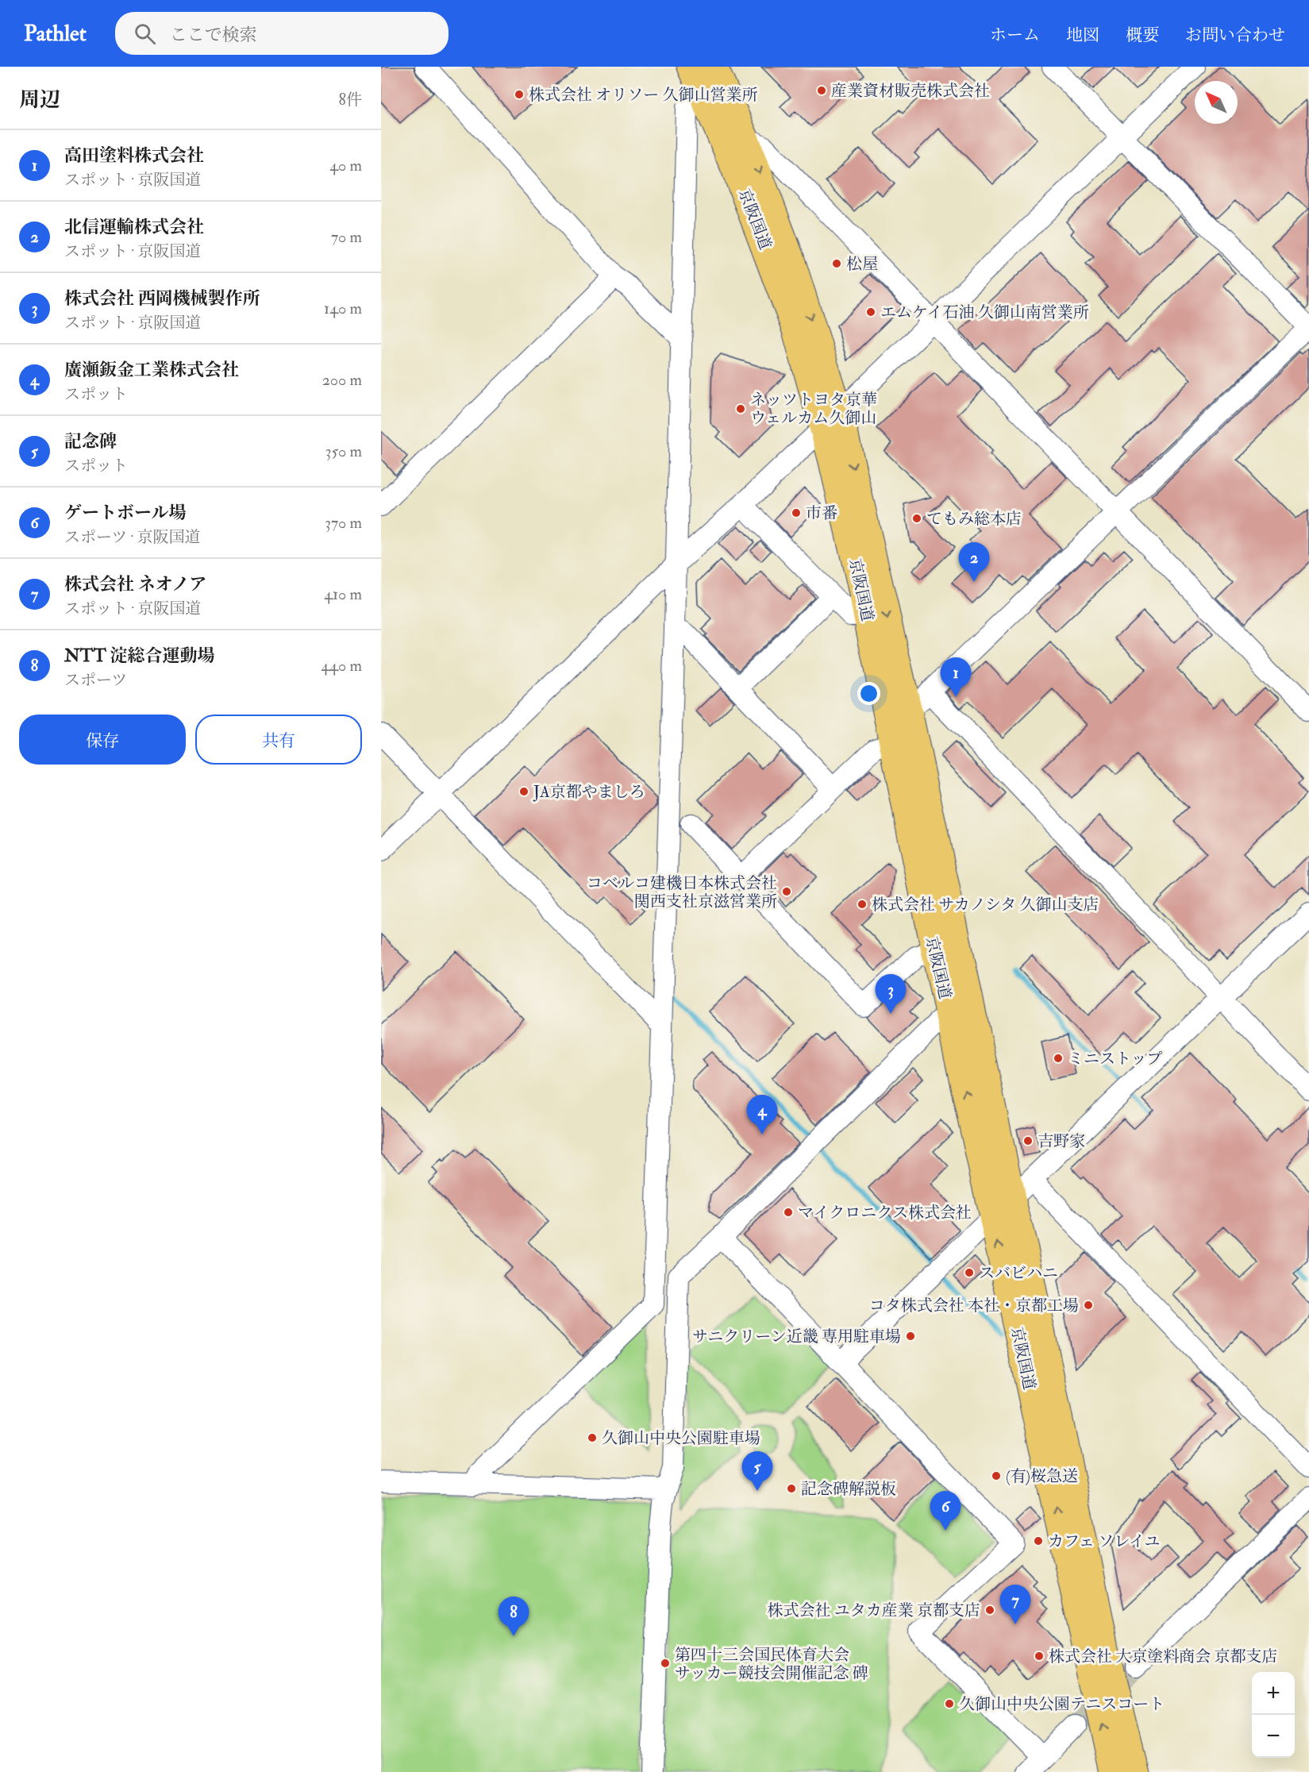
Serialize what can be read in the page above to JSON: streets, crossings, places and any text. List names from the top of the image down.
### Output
{
  "streets": {
    "highway": ["京阪国道"]
  },
  "places": [
    "産業資材販売株式会社",
    "株式会社 オリソー 久御山営業所",
    "松屋",
    "エムケイ石油 久御山南営業所",
    "ネッツトヨタ京華 ウェルカム久御山",
    "市番",
    "てもみ総本店",
    "JA京都やましろ",
    "コベルコ建機日本株式会社 関西支社京滋営業所",
    "株式会社 サカノシタ 久御山支店",
    "ミニストップ",
    "吉野家",
    "マイクロニクス株式会社",
    "スバビハニ",
    "コタ株式会社 本社・京都工場",
    "サニクリーン近畿 専用駐車場",
    "久御山中央公園駐車場",
    "(有)桜急送",
    "記念碑解説板",
    "カフェ ソレイユ",
    "株式会社 ユタカ産業 京都支店",
    "株式会社 大京塗料商会 京都支店",
    "第四十三会国民体育大会 サッカー競技会開催記念 碑",
    "久御山中央公園テニスコート"
  ],
  "north": "top left",
  "page": {
    "header": "Pathlet",
    "search": "ここで検索",
    "nav": [
      "ホーム",
      "地図",
      "概要",
      "お問い合わせ"
    ],
    "heading": ["周辺", "8件"],
    "list": [
      {
        "mark": "1",
        "name": "高田塗料株式会社",
        "note": "スポット · 京阪国道",
        "value": "40 m"
      },
      {
        "mark": "2",
        "name": "北信運輸株式会社",
        "note": "スポット · 京阪国道",
        "value": "70 m"
      },
      {
        "mark": "3",
        "name": "株式会社 西岡機械製作所",
        "note": "スポット · 京阪国道",
        "value": "140 m"
      },
      {
        "mark": "4",
        "name": "廣瀬鈑金工業株式会社",
        "note": "スポット",
        "value": "200 m"
      },
      {
        "mark": "5",
        "name": "記念碑",
        "note": "スポット",
        "value": "350 m"
      },
      {
        "mark": "6",
        "name": "ゲートボール場",
        "note": "スポーツ · 京阪国道",
        "value": "370 m"
      },
      {
        "mark": "7",
        "name": "株式会社 ネオノア",
        "note": "スポット · 京阪国道",
        "value": "410 m"
      },
      {
        "mark": "8",
        "name": "NTT 淀総合運動場",
        "note": "スポーツ",
        "value": "440 m"
      }
    ],
    "pins": [
      "2",
      "1",
      "3",
      "4",
      "5",
      "6",
      "7",
      "8"
    ],
    "buttons": ["保存", "共有"],
    "map_buttons": ["+", "−"]
  }
}
